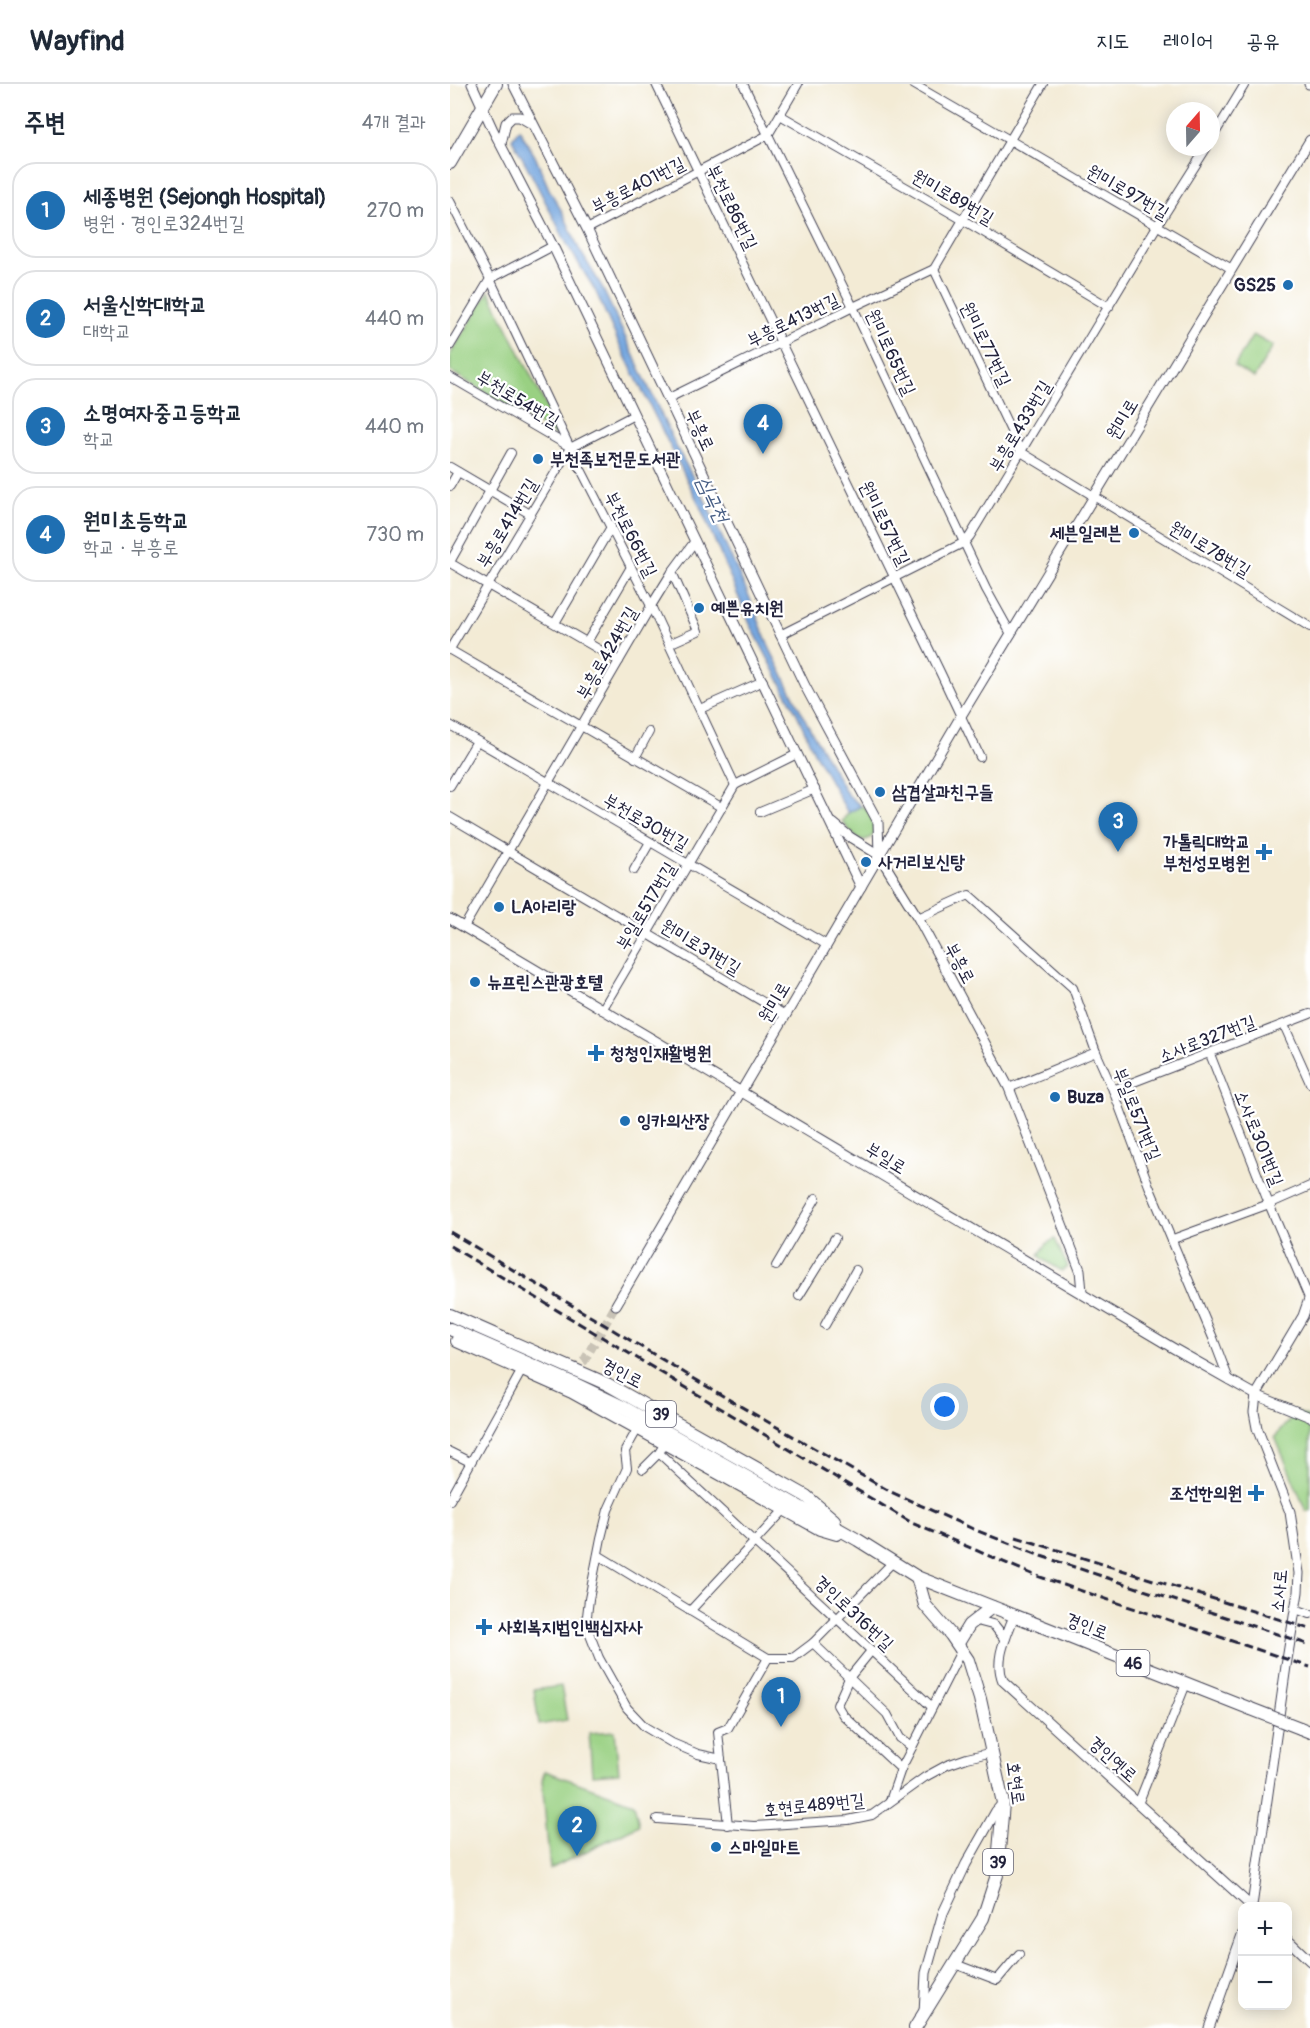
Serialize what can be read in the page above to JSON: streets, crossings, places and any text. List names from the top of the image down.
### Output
{
  "streets": {
    "main road": [
      "경인로",
      "39",
      "46",
      "호현로"
    ],
    "street": [
      "부흥로401번길",
      "원미로97번길",
      "원미로89번길",
      "부천로86번길",
      "부흥로413번길",
      "원미로77번길",
      "원미로65번길",
      "부천로54번길",
      "원미로",
      "부흥로433번길",
      "부흥로",
      "부흥로414번길",
      "원미로57번길",
      "부천로66번길",
      "원미로78번길",
      "부흥로424번길",
      "부천로30번길",
      "부일로517번길",
      "원미로31번길",
      "소사로327번길",
      "부일로571번길",
      "소사로301번길",
      "부일로",
      "소사로",
      "경인로316번길",
      "경인옛로",
      "호현로489번길"
    ]
  },
  "crossings": [
    ["부흥로401번길", "부천로86번길"],
    ["부흥로401번길", "원미로65번길"],
    ["부흥로401번길", "부흥로"],
    ["원미로97번길", "원미로"],
    ["원미로97번길", "부흥로433번길"],
    ["원미로89번길", "부흥로433번길"],
    ["부천로86번길", "부흥로413번길"],
    ["부천로86번길", "원미로57번길"],
    ["부흥로413번길", "원미로77번길"],
    ["부흥로413번길", "원미로65번길"],
    ["부흥로413번길", "부흥로"],
    ["부흥로413번길", "원미로57번길"],
    ["원미로77번길", "부흥로433번길"],
    ["원미로65번길", "원미로"],
    ["원미로65번길", "부흥로433번길"],
    ["부천로54번길", "부흥로414번길"],
    ["부천로54번길", "부천로66번길"],
    ["원미로", "부흥로"],
    ["원미로", "원미로57번길"],
    ["원미로", "원미로78번길"],
    ["원미로", "부천로30번길"],
    ["원미로", "원미로31번길"],
    ["원미로", "부일로"],
    ["부흥로", "부흥로424번길"],
    ["부흥로", "부일로571번길"],
    ["부흥로", "부일로"],
    ["부흥로414번길", "부천로66번길"],
    ["부천로66번길", "부흥로424번길"],
    ["부천로66번길", "부일로517번길"],
    ["부흥로424번길", "부천로30번길"],
    ["부흥로424번길", "원미로31번길"],
    ["부흥로424번길", "부일로"],
    ["부천로30번길", "부일로517번길"],
    ["부일로517번길", "원미로31번길"],
    ["부일로517번길", "부일로"],
    ["소사로327번길", "부일로571번길"],
    ["소사로327번길", "소사로301번길"],
    ["부일로571번길", "부일로"],
    ["부일로", "소사로"],
    ["경인로", "경인로316번길"],
    ["경인로", "경인옛로"],
    ["경인로", "호현로"],
    ["호현로", "호현로489번길"]
  ],
  "water": ["심곡천"],
  "places": {
    "other": [
      "GS25",
      "부천족보전문도서관",
      "세븐일레븐",
      "예쁜유치원",
      "삼겹살과친구들",
      "사거리보신탕",
      "LA아리랑",
      "뉴프린스관광호텔",
      "Buza",
      "잉카의산장",
      "스마일마트"
    ],
    "health": [
      "가톨릭대학교 부천성모병원",
      "청청인재활병원",
      "조선한의원",
      "사회복지법인백십자사"
    ]
  },
  "north": "top",
  "page": {
    "header": "Wayfind",
    "nav": ["지도", "레이어", "공유"],
    "heading": ["주변", "4개 결과"],
    "list": [
      {
        "mark": "1",
        "name": "세종병원 (Sejongh Hospital)",
        "note": "병원 · 경인로324번길",
        "value": "270 m"
      },
      {
        "mark": "2",
        "name": "서울신학대학교",
        "note": "대학교",
        "value": "440 m"
      },
      {
        "mark": "3",
        "name": "소명여자중고등학교",
        "note": "학교",
        "value": "440 m"
      },
      {
        "mark": "4",
        "name": "원미초등학교",
        "note": "학교 · 부흥로",
        "value": "730 m"
      }
    ],
    "pins": [
      "4",
      "3",
      "1",
      "2"
    ],
    "map_buttons": ["+", "−"]
  }
}
